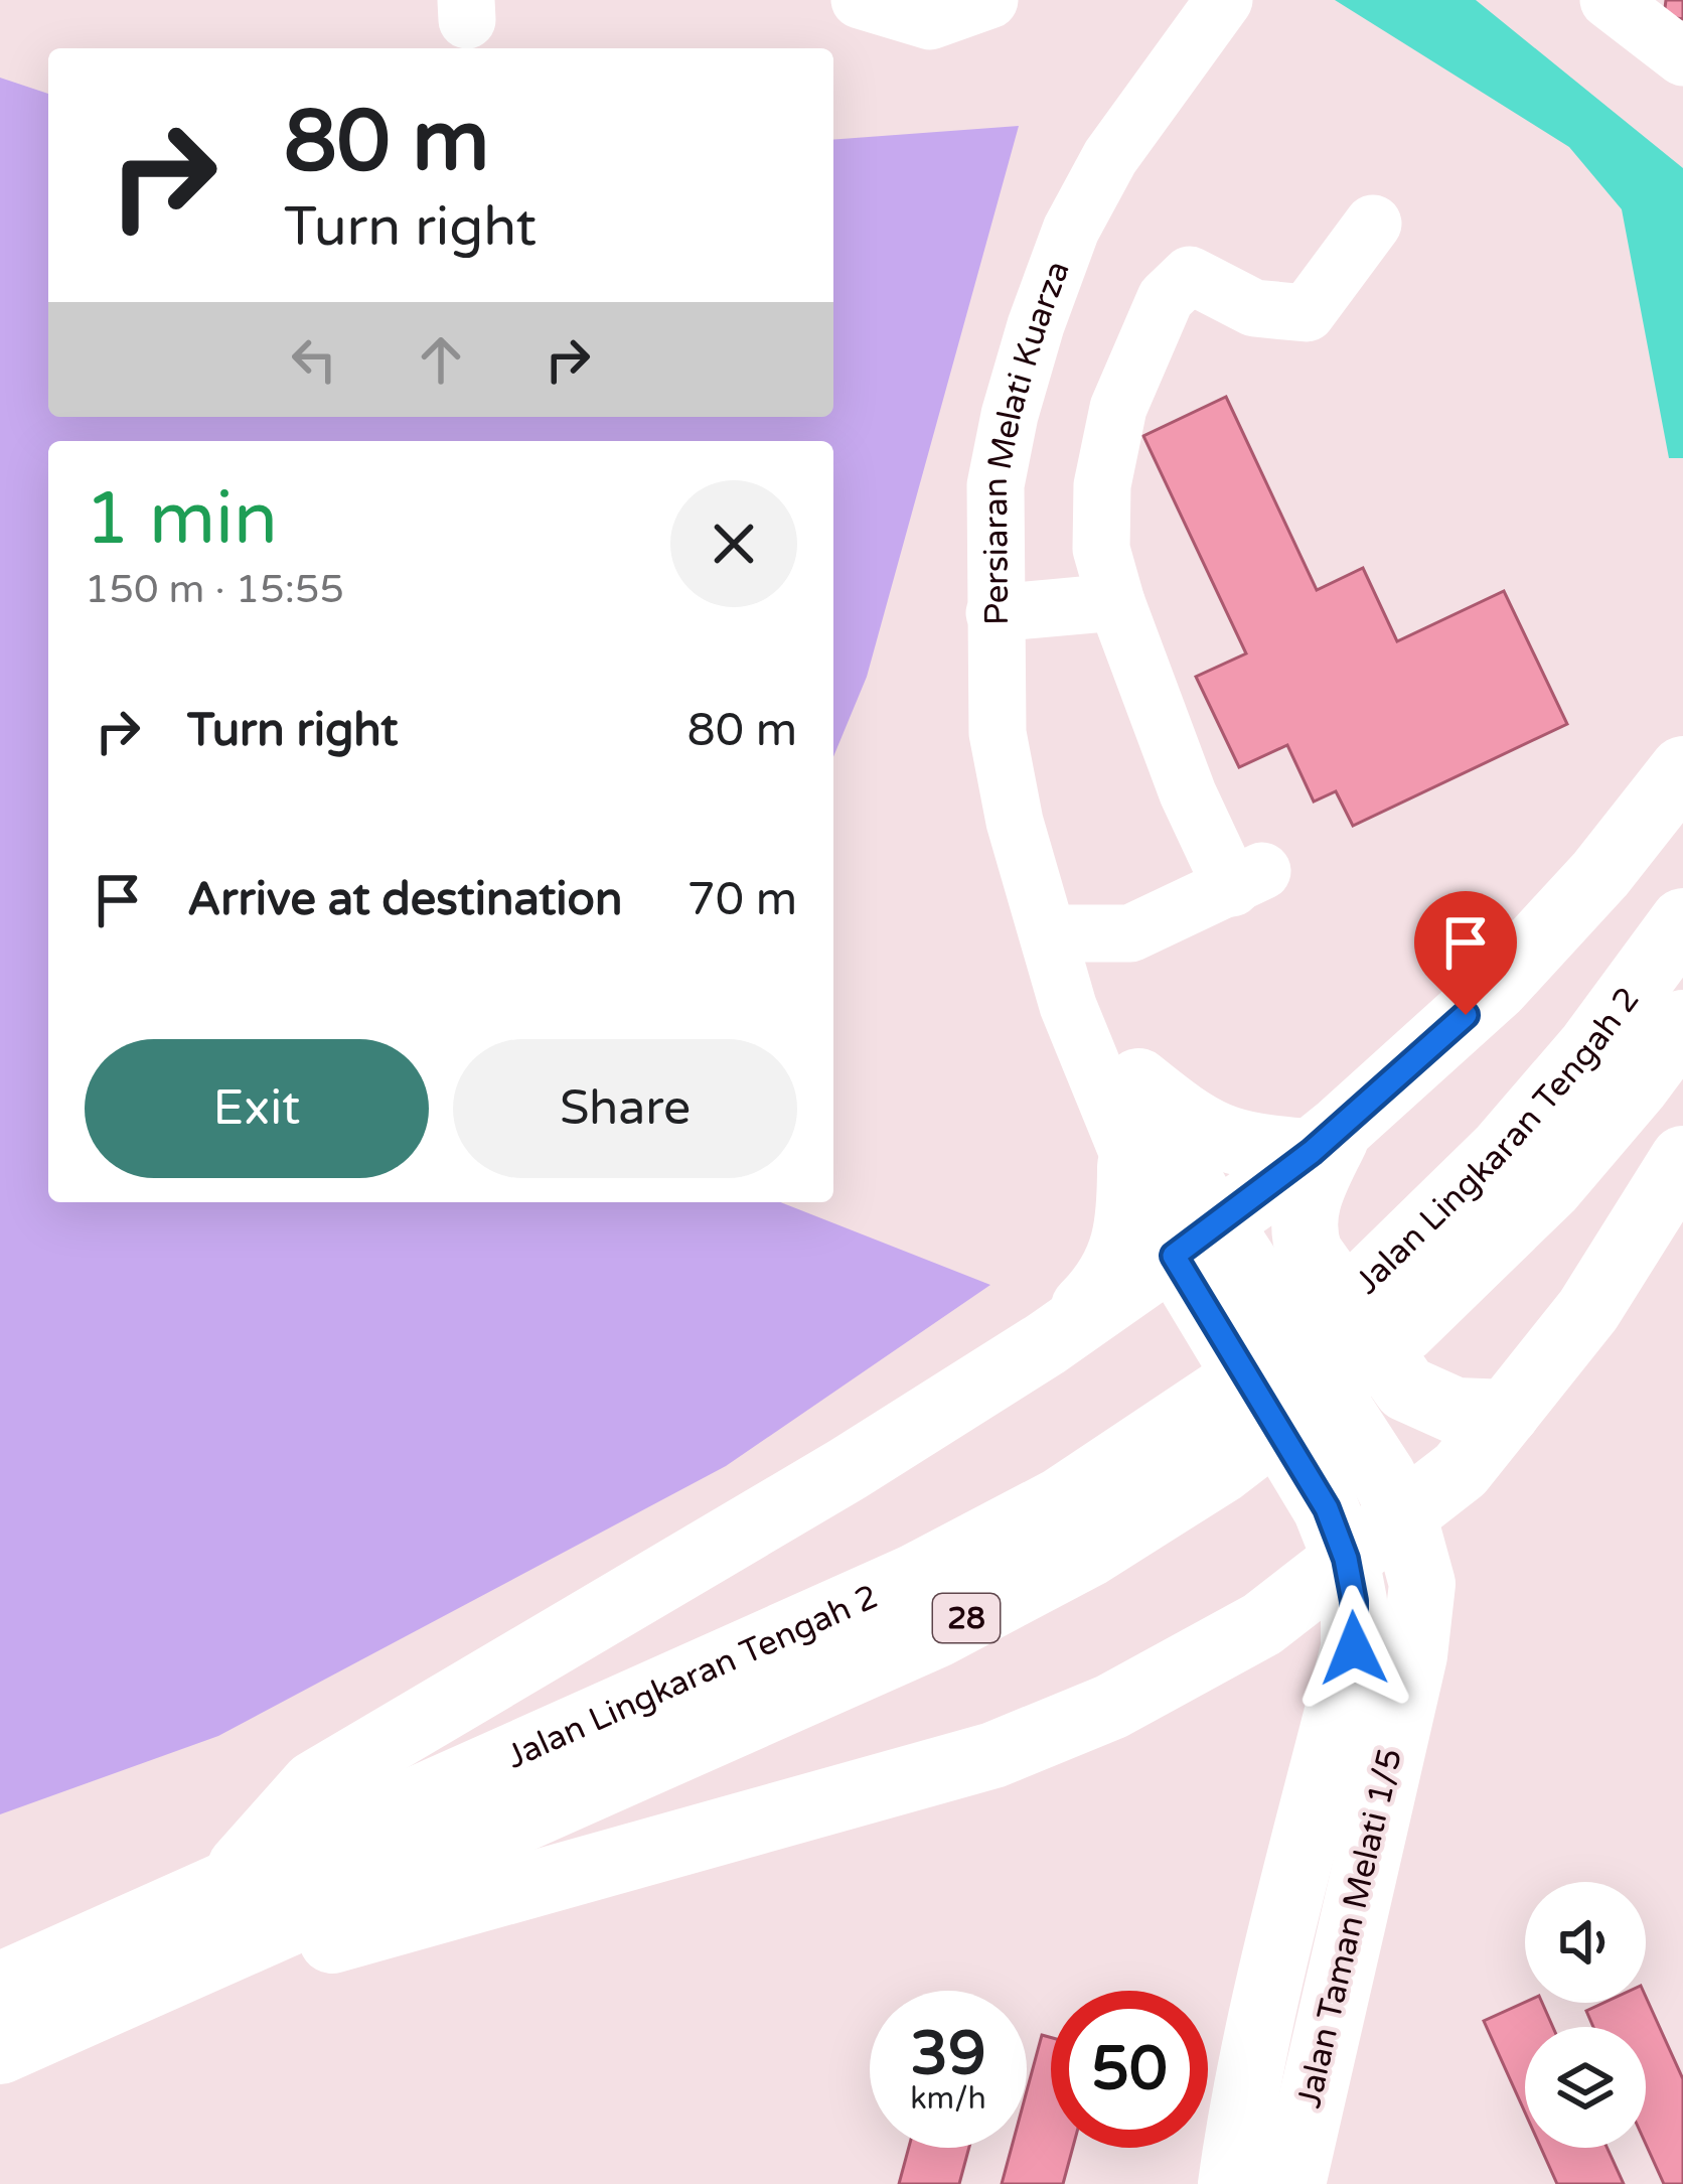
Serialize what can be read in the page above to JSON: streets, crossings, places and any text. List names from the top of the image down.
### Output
{
  "streets": {
    "main road": ["Jalan Lingkaran Tengah 2", "28", "Jalan Taman Melati 1/5"],
    "street": ["Persiaran Melati Kuarza"]
  },
  "crossings": [
    ["Persiaran Melati Kuarza", "Jalan Taman Melati 1/5"]
  ],
  "page": {
    "turn": ["80 m", "Turn right"],
    "heading": ["1 min", "150 m · 15:55"],
    "list": [
      {
        "name": "Turn right",
        "value": "80 m"
      },
      {
        "name": "Arrive at destination",
        "value": "70 m"
      }
    ],
    "buttons": ["Exit", "Share"],
    "speed": "39 km/h",
    "limit": "50"
  }
}
